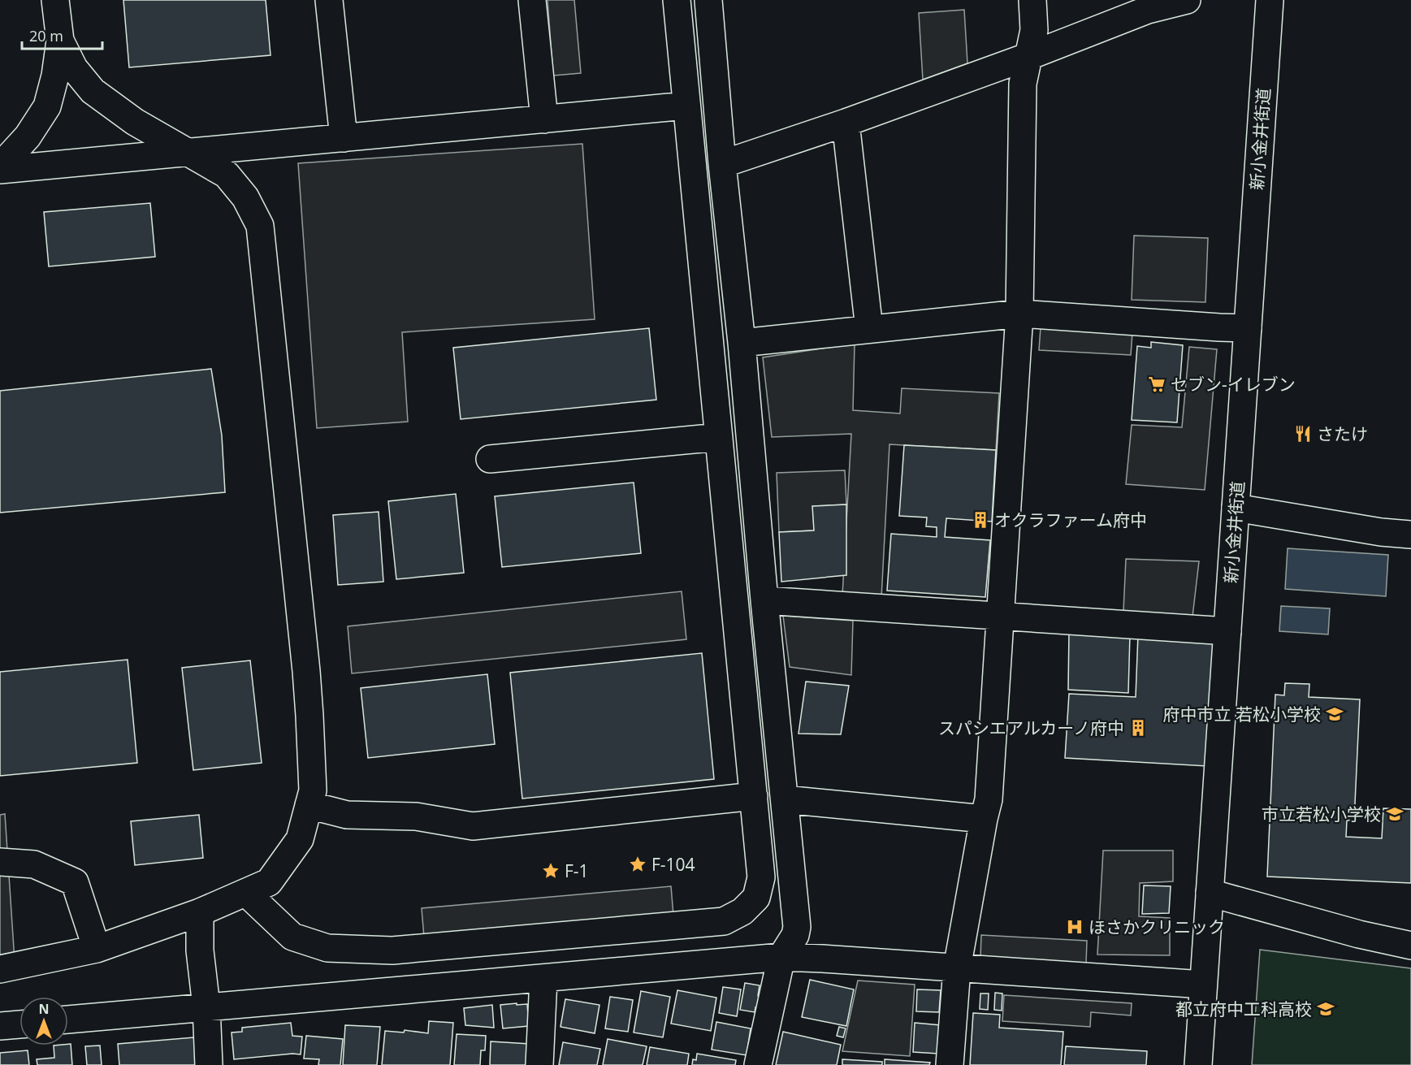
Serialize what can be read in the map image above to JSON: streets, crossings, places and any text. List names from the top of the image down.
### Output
{
  "streets": {
    "street": ["新小金井街道"]
  },
  "places": {
    "supermarket": ["セブン-イレブン"],
    "restaurant": ["さたけ"],
    "building": ["オクラファーム府中", "スパシエアルカーノ府中"],
    "school or university": ["府中市立 若松小学校", "市立若松小学校", "都立府中工科高校"],
    "place": ["F-104", "F-1"],
    "hospital": ["ほさかクリニック"]
  },
  "scale_bar": "20 m",
  "north": "top"
}
